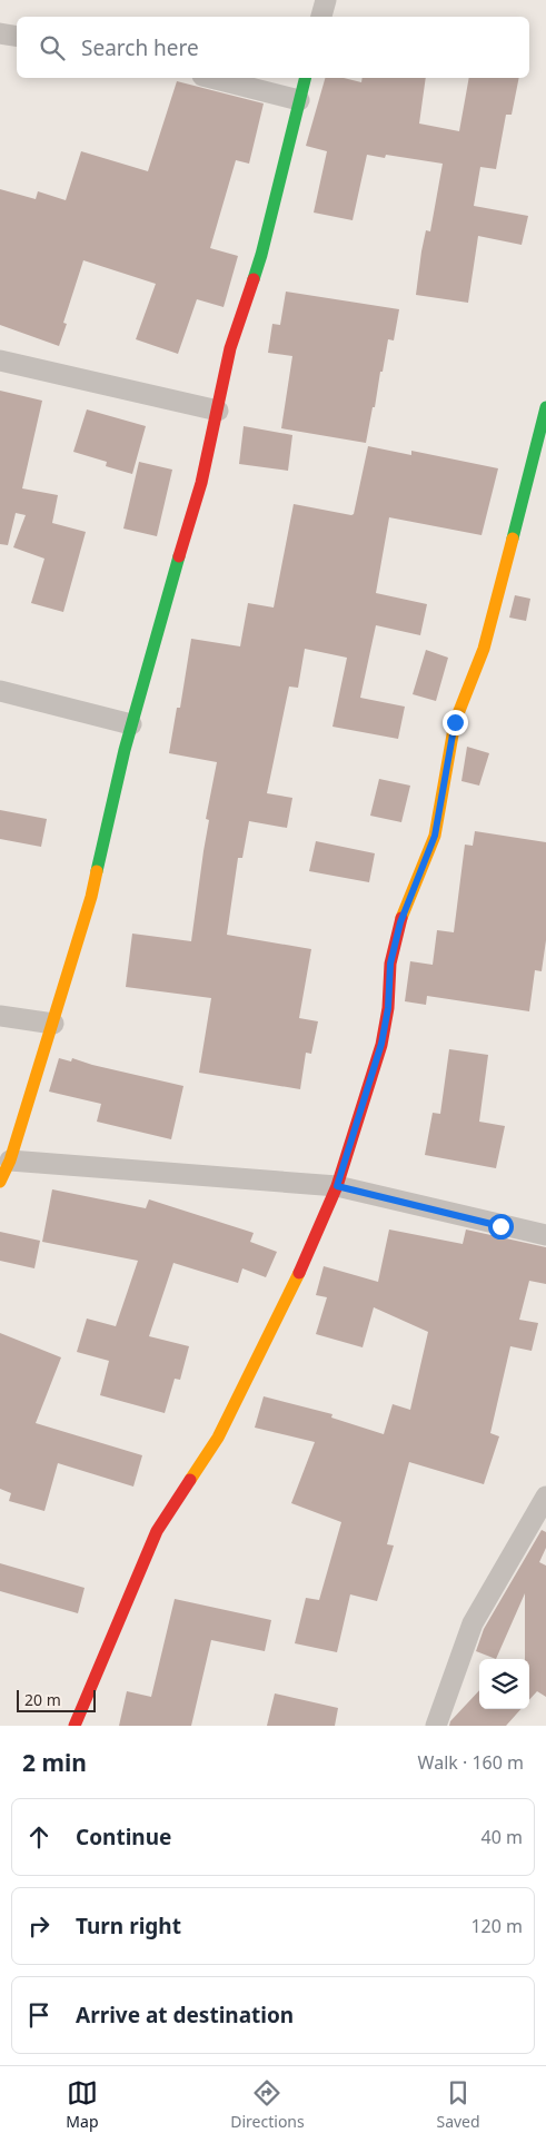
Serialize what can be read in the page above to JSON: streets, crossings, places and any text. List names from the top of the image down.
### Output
{
  "scale_bar": "20 m",
  "page": {
    "search": "Search here",
    "scale": "20 m",
    "heading": ["2 min", "Walk · 160 m"],
    "list": [
      ["Continue", "40 m"],
      ["Turn right", "120 m"],
      "Arrive at destination"
    ],
    "nav": ["Map", "Directions", "Saved"]
  }
}
